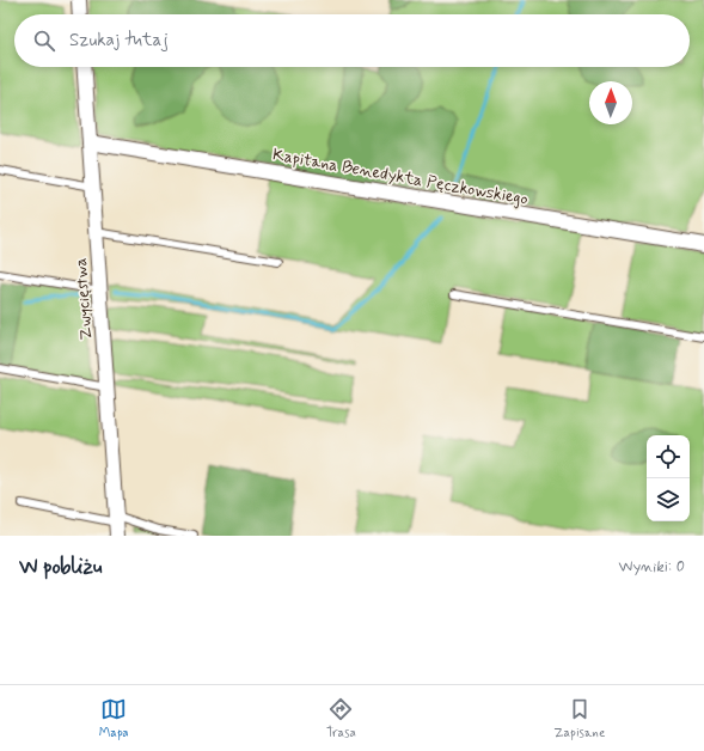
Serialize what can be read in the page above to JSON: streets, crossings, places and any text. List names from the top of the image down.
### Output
{
  "streets": {
    "street": ["Kapitana Benedykta Pęczkowskiego", "Zwycięstwa"]
  },
  "crossings": [
    ["Kapitana Benedykta Pęczkowskiego", "Zwycięstwa"]
  ],
  "north": "top",
  "page": {
    "search": "Szukaj tutaj",
    "heading": ["W pobliżu", "Wyniki: 0"],
    "nav": ["Mapa", "Trasa", "Zapisane"]
  }
}
